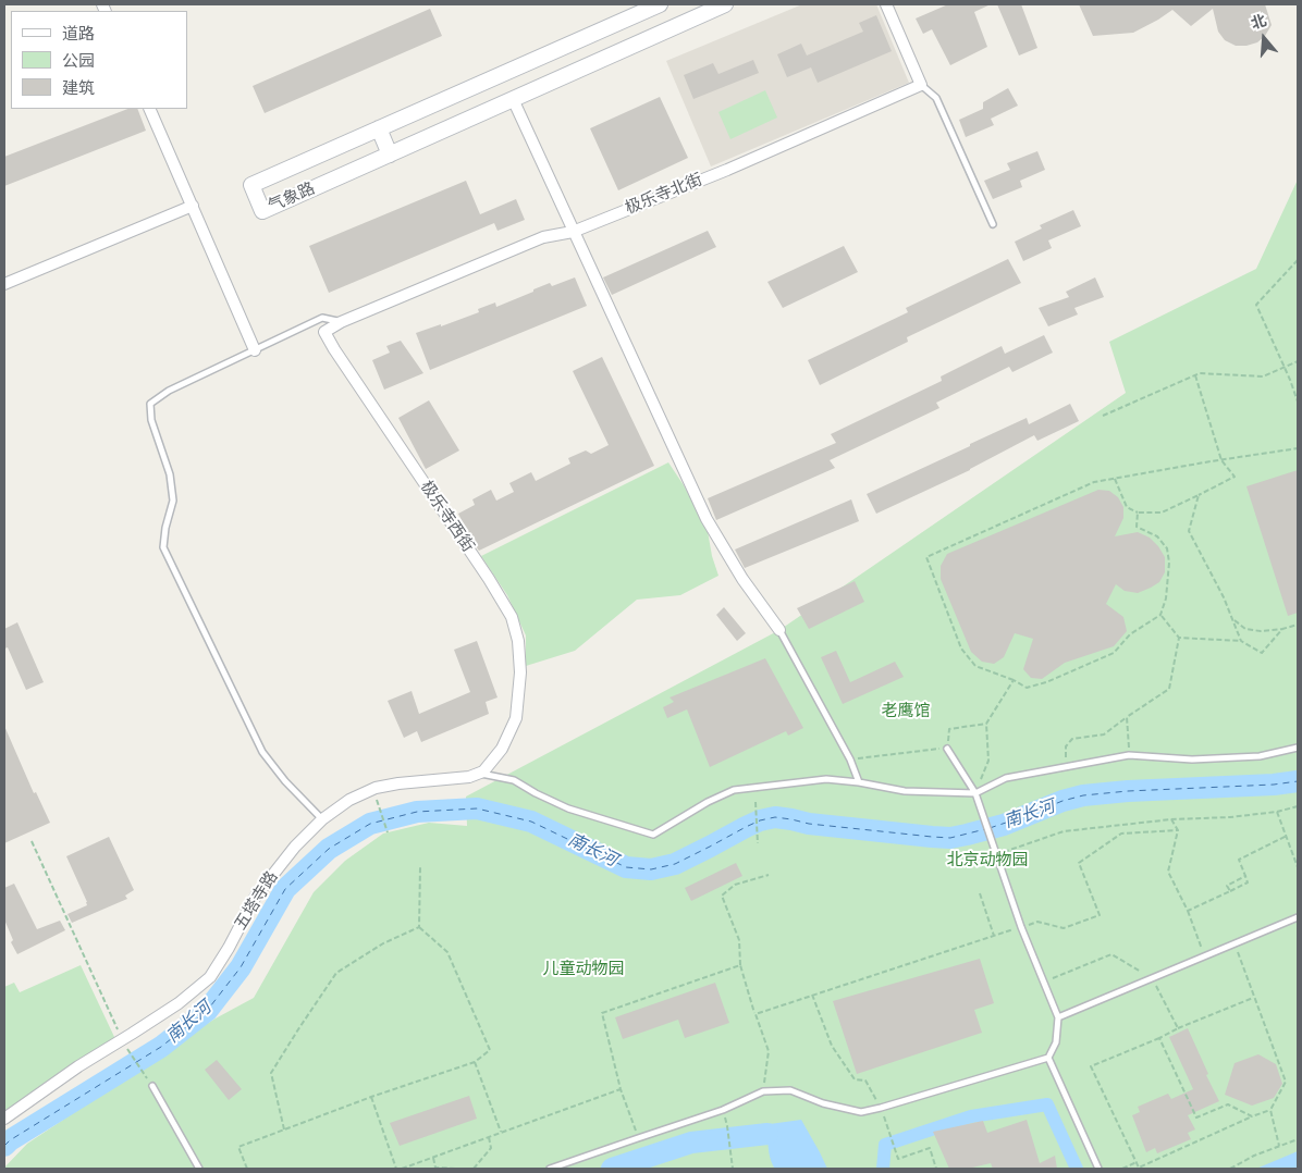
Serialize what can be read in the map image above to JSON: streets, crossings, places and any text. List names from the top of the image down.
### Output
{
  "streets": {
    "street": [
      "极乐寺北街",
      "气象路",
      "极乐寺西街",
      "五塔寺路"
    ]
  },
  "crossings": [
    ["极乐寺北街", "极乐寺西街"],
    ["极乐寺西街", "五塔寺路"]
  ],
  "water": ["南长河"],
  "parks": ["老鹰馆", "北京动物园", "儿童动物园"],
  "legend": ["道路", "公园", "建筑"],
  "north": "top"
}
